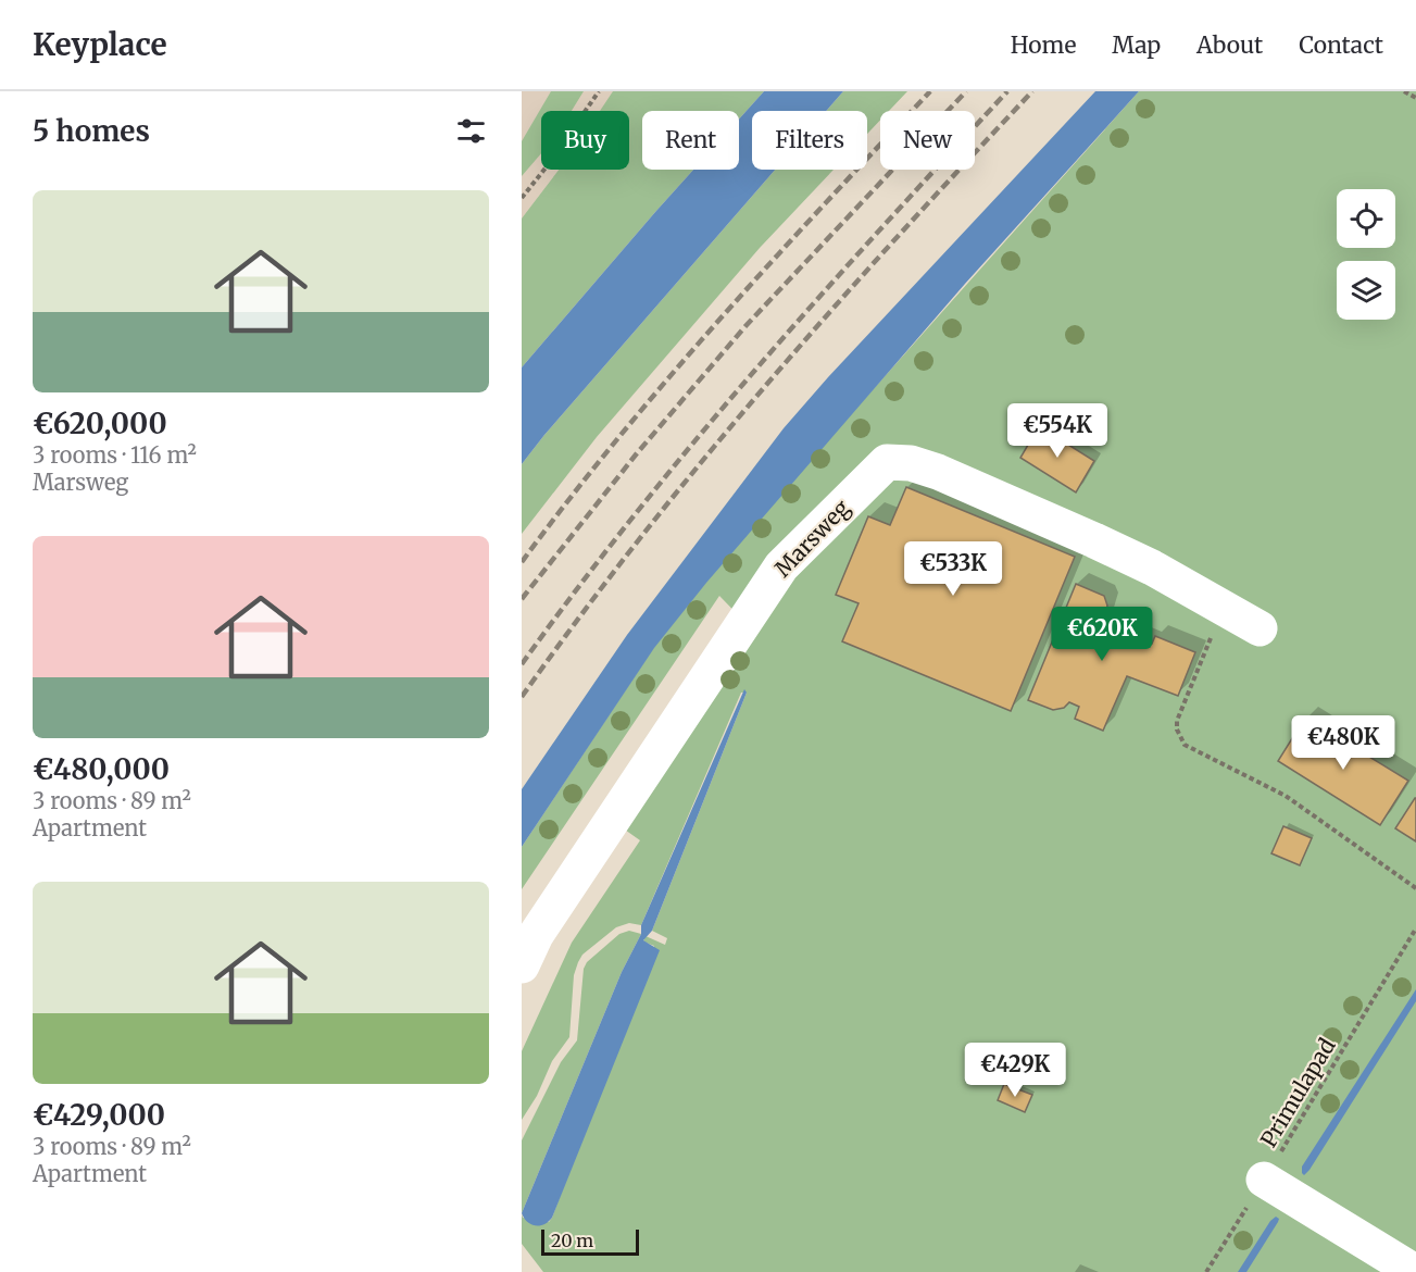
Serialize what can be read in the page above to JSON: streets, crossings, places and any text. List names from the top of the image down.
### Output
{
  "streets": {
    "street": ["Marsweg"],
    "path": ["Primulapad"]
  },
  "scale_bar": "20 m",
  "page": {
    "header": "Keyplace",
    "nav": [
      "Home",
      "Map",
      "About",
      "Contact"
    ],
    "heading": "5 homes",
    "chip": [
      "Buy",
      "Rent",
      "Filters",
      "New"
    ],
    "list": [
      {
        "name": "€620,000",
        "note": "3 rooms · 116 m² · Marsweg"
      },
      {
        "name": "€480,000",
        "note": "3 rooms · 89 m² · Apartment"
      },
      {
        "name": "€429,000",
        "note": "3 rooms · 89 m² · Apartment"
      }
    ],
    "price": [
      "€554K",
      "€533K",
      "€620K",
      "€480K",
      "€429K"
    ],
    "scale": "20 m"
  }
}
